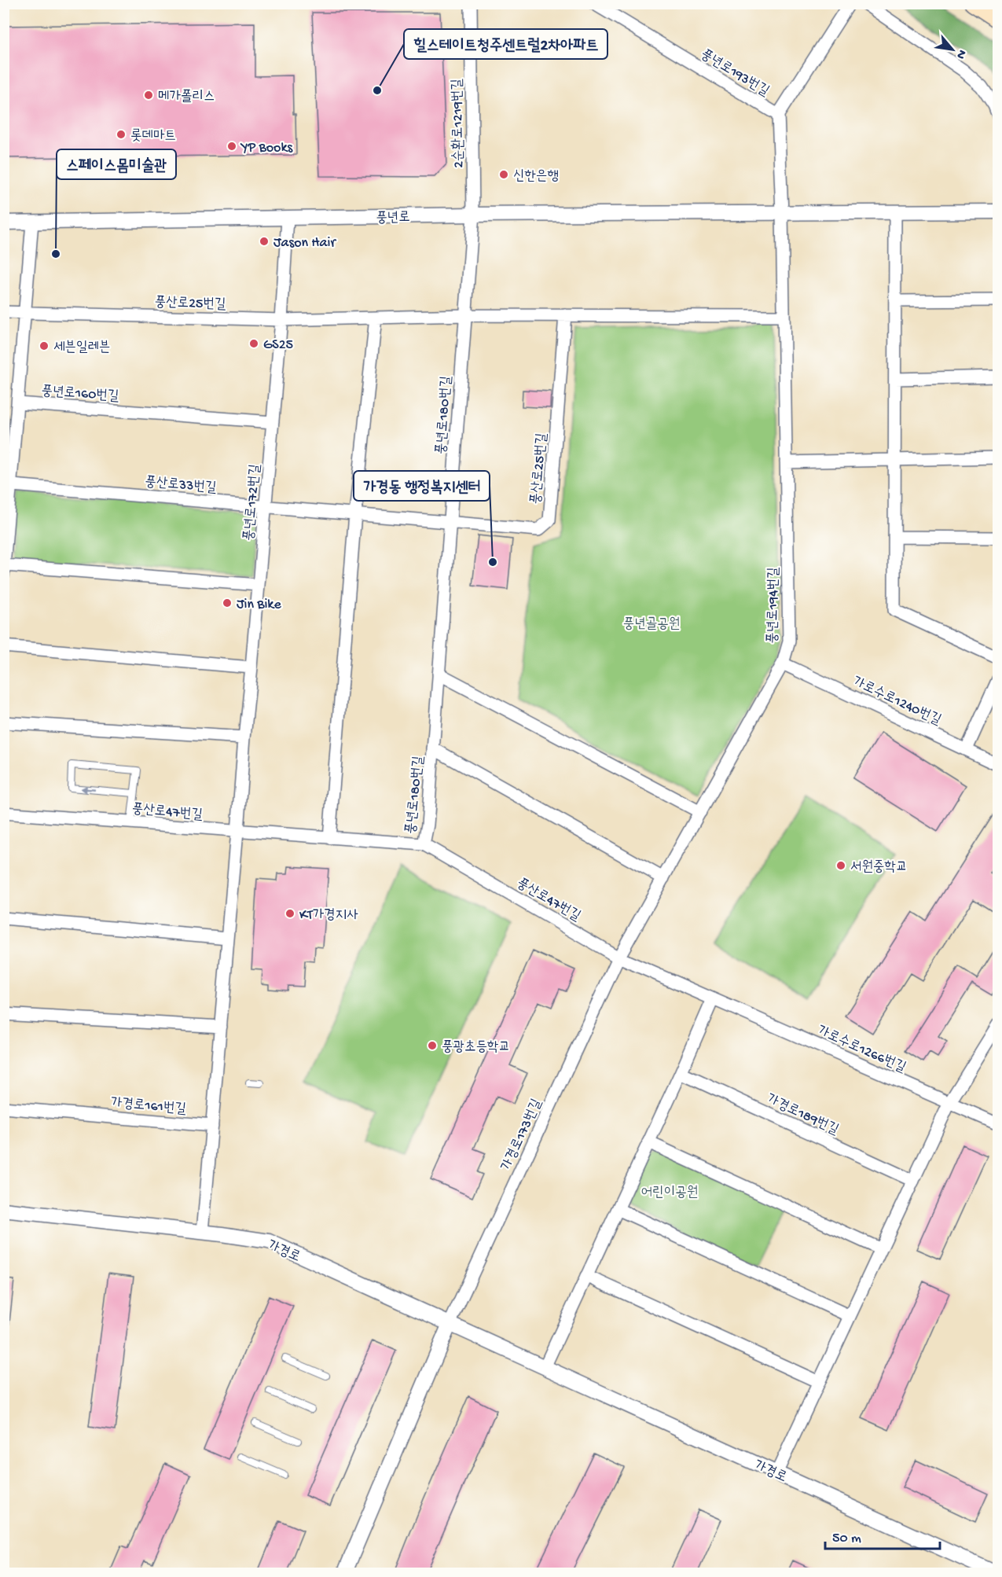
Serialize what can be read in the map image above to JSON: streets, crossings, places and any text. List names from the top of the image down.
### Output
{
  "streets": {
    "street": [
      "풍년로193번길",
      "2순환로1219번길",
      "풍년로",
      "풍산로25번길",
      "풍년로160번길",
      "풍년로180번길",
      "풍산로33번길",
      "풍년로172번길",
      "풍년로194번길",
      "가로수로1240번길",
      "풍산로47번길",
      "가로수로1266번길",
      "가경로161번길",
      "가경로189번길",
      "가경로173번길",
      "가경로"
    ]
  },
  "crossings": [
    ["2순환로1219번길", "풍년로"],
    ["2순환로1219번길", "풍년로180번길"],
    ["풍년로", "풍년로180번길"],
    ["풍년로", "풍년로172번길"],
    ["풍년로", "풍년로194번길"],
    ["풍산로25번길", "풍년로180번길"],
    ["풍산로25번길", "풍산로33번길"],
    ["풍산로25번길", "풍년로172번길"],
    ["풍산로25번길", "풍년로194번길"],
    ["풍년로160번길", "풍년로172번길"],
    ["풍년로180번길", "풍산로33번길"],
    ["풍년로180번길", "풍년로194번길"],
    ["풍년로180번길", "풍산로47번길"],
    ["풍산로33번길", "풍년로172번길"],
    ["풍년로172번길", "풍산로47번길"],
    ["풍년로194번길", "가로수로1240번길"],
    ["풍년로194번길", "풍산로47번길"],
    ["풍년로194번길", "가로수로1266번길"],
    ["풍년로194번길", "가경로173번길"],
    ["풍산로47번길", "가로수로1266번길"],
    ["풍산로47번길", "가경로173번길"],
    ["가로수로1266번길", "가경로173번길"],
    ["가경로173번길", "가경로"]
  ],
  "parks": ["풍년골공원", "어린이공원"],
  "places": [
    "힐스테이트청주센트럴2차아파트",
    "메가폴리스",
    "롯데마트",
    "YP Books",
    "신한은행",
    "Jason Hair",
    "스페이스몸미술관",
    "GS25",
    "세븐일레븐",
    "가경동 행정복지센터",
    "Jin Bike",
    "서원중학교",
    "KT가경지사",
    "풍광초등학교"
  ],
  "scale_bar": "50 m",
  "north": "bottom right"
}
